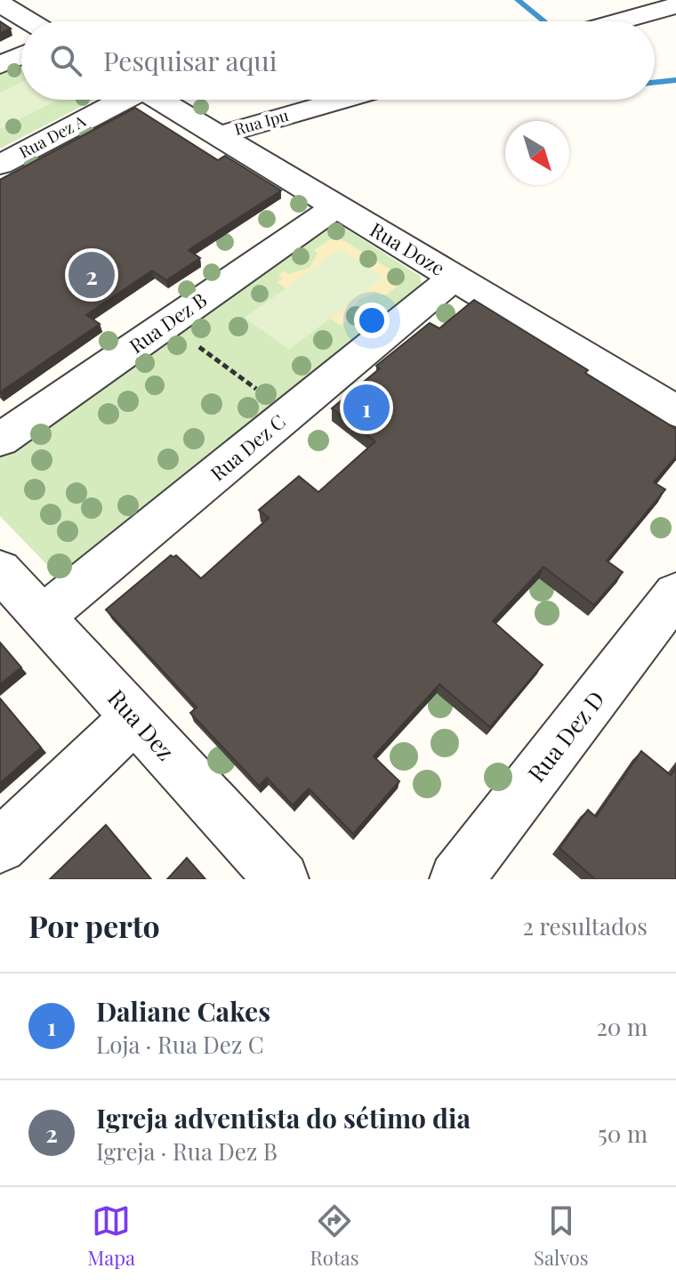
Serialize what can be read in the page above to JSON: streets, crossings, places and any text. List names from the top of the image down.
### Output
{
  "streets": {
    "street": [
      "Rua Ipu",
      "Rua Dez A",
      "Rua Doze",
      "Rua Dez B",
      "Rua Dez C",
      "Rua Dez",
      "Rua Dez D"
    ]
  },
  "crossings": [
    ["Rua Ipu", "Rua Doze"],
    ["Rua Doze", "Rua Dez B"],
    ["Rua Doze", "Rua Dez C"],
    ["Rua Dez C", "Rua Dez"]
  ],
  "north": "bottom right",
  "page": {
    "search": "Pesquisar aqui",
    "pins": ["2", "1"],
    "heading": ["Por perto", "2 resultados"],
    "list": [
      {
        "mark": "1",
        "name": "Daliane Cakes",
        "note": "Loja · Rua Dez C",
        "value": "20 m"
      },
      {
        "mark": "2",
        "name": "Igreja adventista do sétimo dia",
        "note": "Igreja · Rua Dez B",
        "value": "50 m"
      }
    ],
    "nav": ["Mapa", "Rotas", "Salvos"]
  }
}
